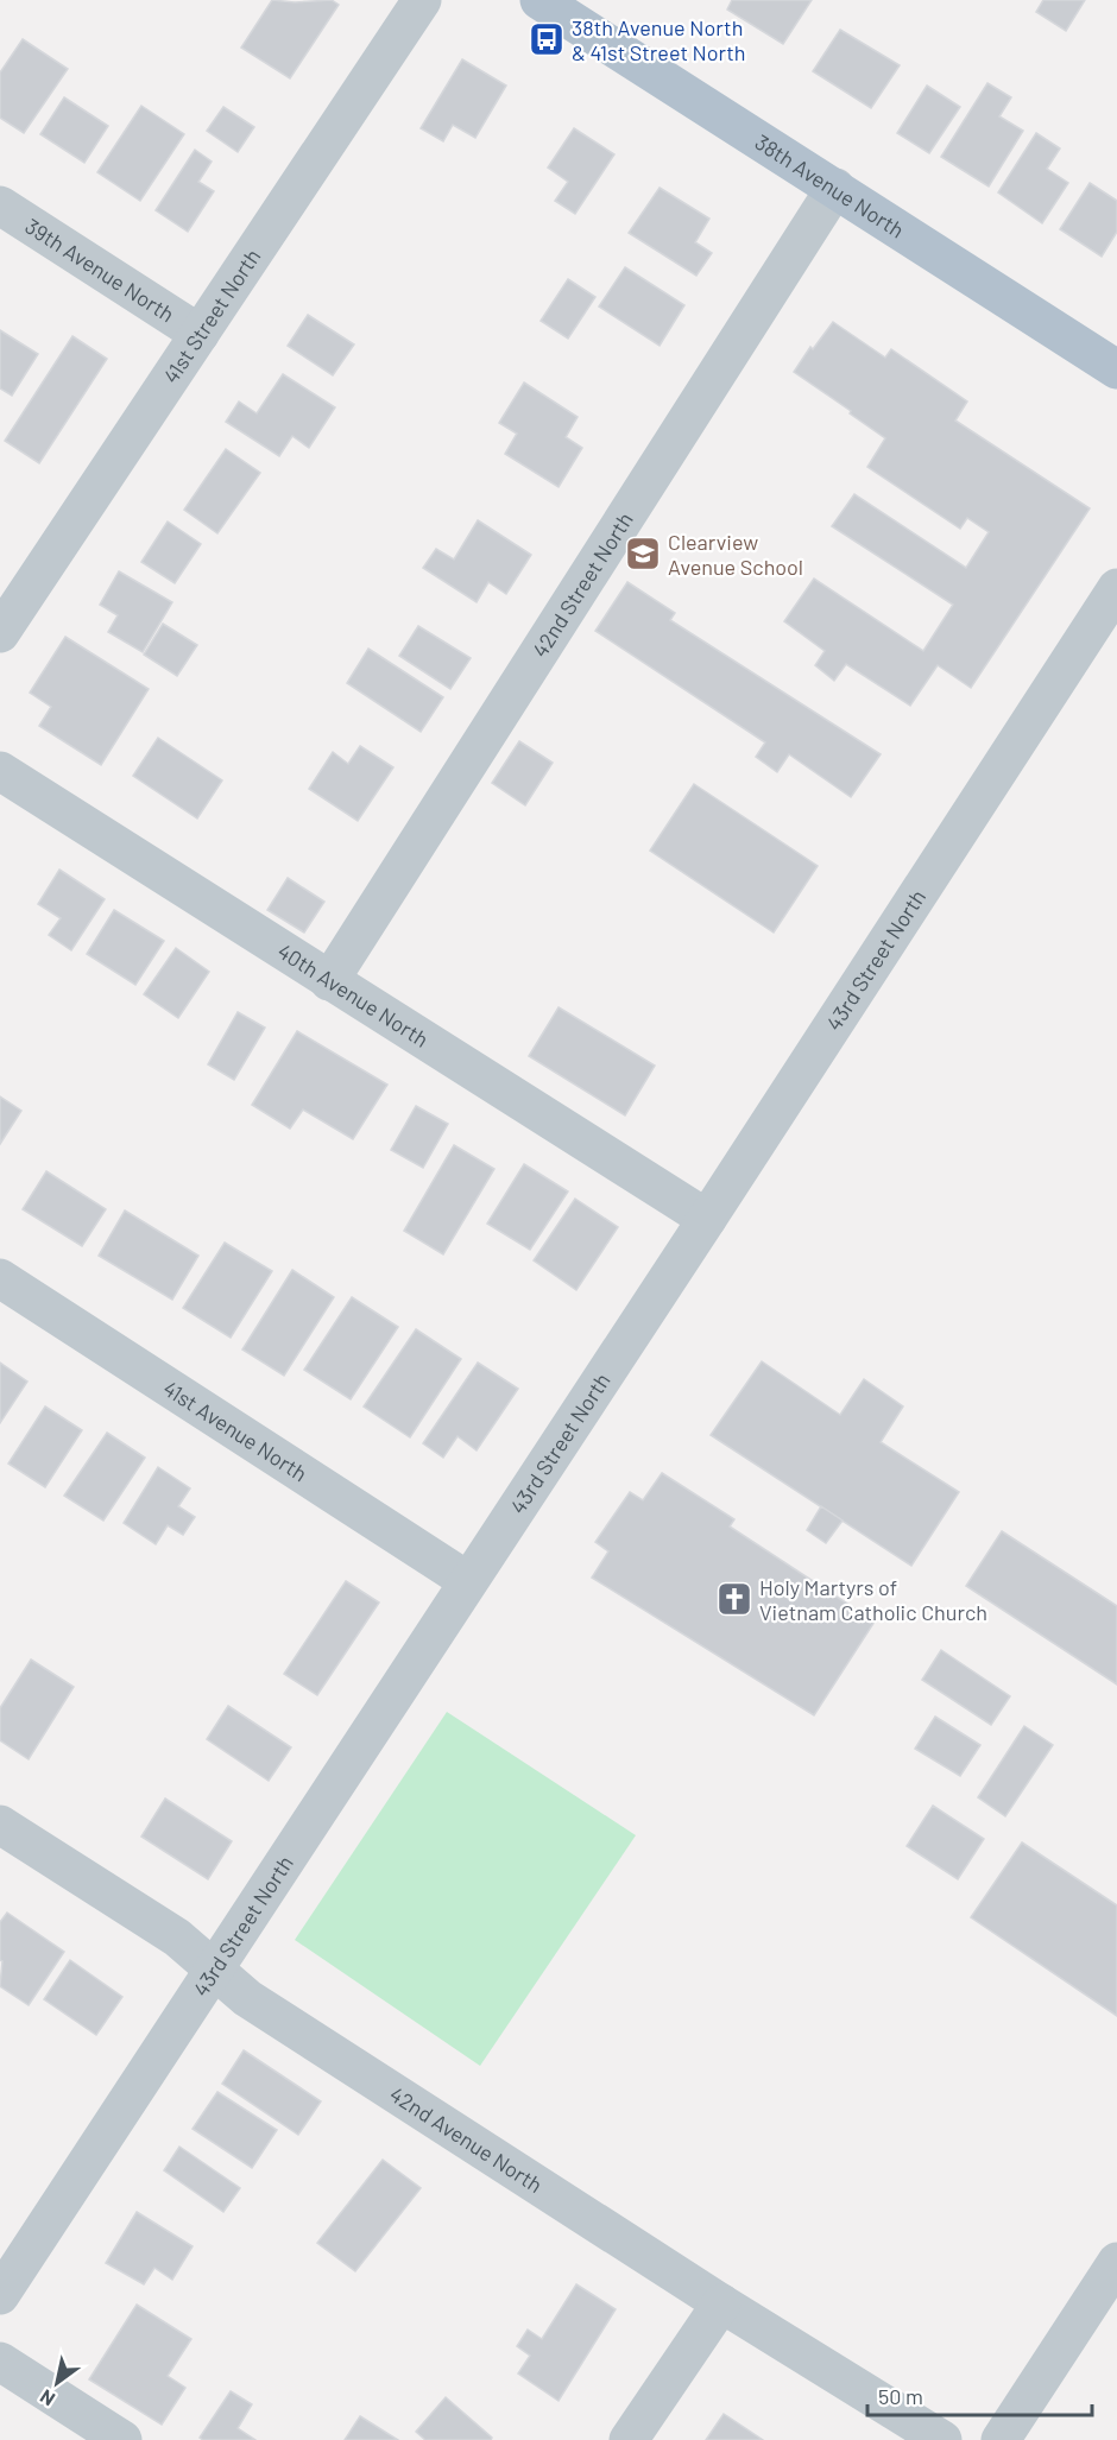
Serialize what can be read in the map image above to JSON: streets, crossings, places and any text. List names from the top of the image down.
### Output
{
  "streets": {
    "main road": ["38th Avenue North"],
    "street": [
      "39th Avenue North",
      "41st Street North",
      "42nd Street North",
      "43rd Street North",
      "40th Avenue North",
      "41st Avenue North",
      "42nd Avenue North"
    ]
  },
  "crossings": [
    ["38th Avenue North", "42nd Street North"],
    ["39th Avenue North", "41st Street North"],
    ["42nd Street North", "40th Avenue North"],
    ["43rd Street North", "40th Avenue North"],
    ["43rd Street North", "41st Avenue North"],
    ["43rd Street North", "42nd Avenue North"]
  ],
  "places": {
    "bus stop": ["38th Avenue North & 41st Street North"],
    "school or university": ["Clearview Avenue School"],
    "church": ["Holy Martyrs of Vietnam Catholic Church"]
  },
  "scale_bar": "50 m",
  "north": "bottom left"
}
